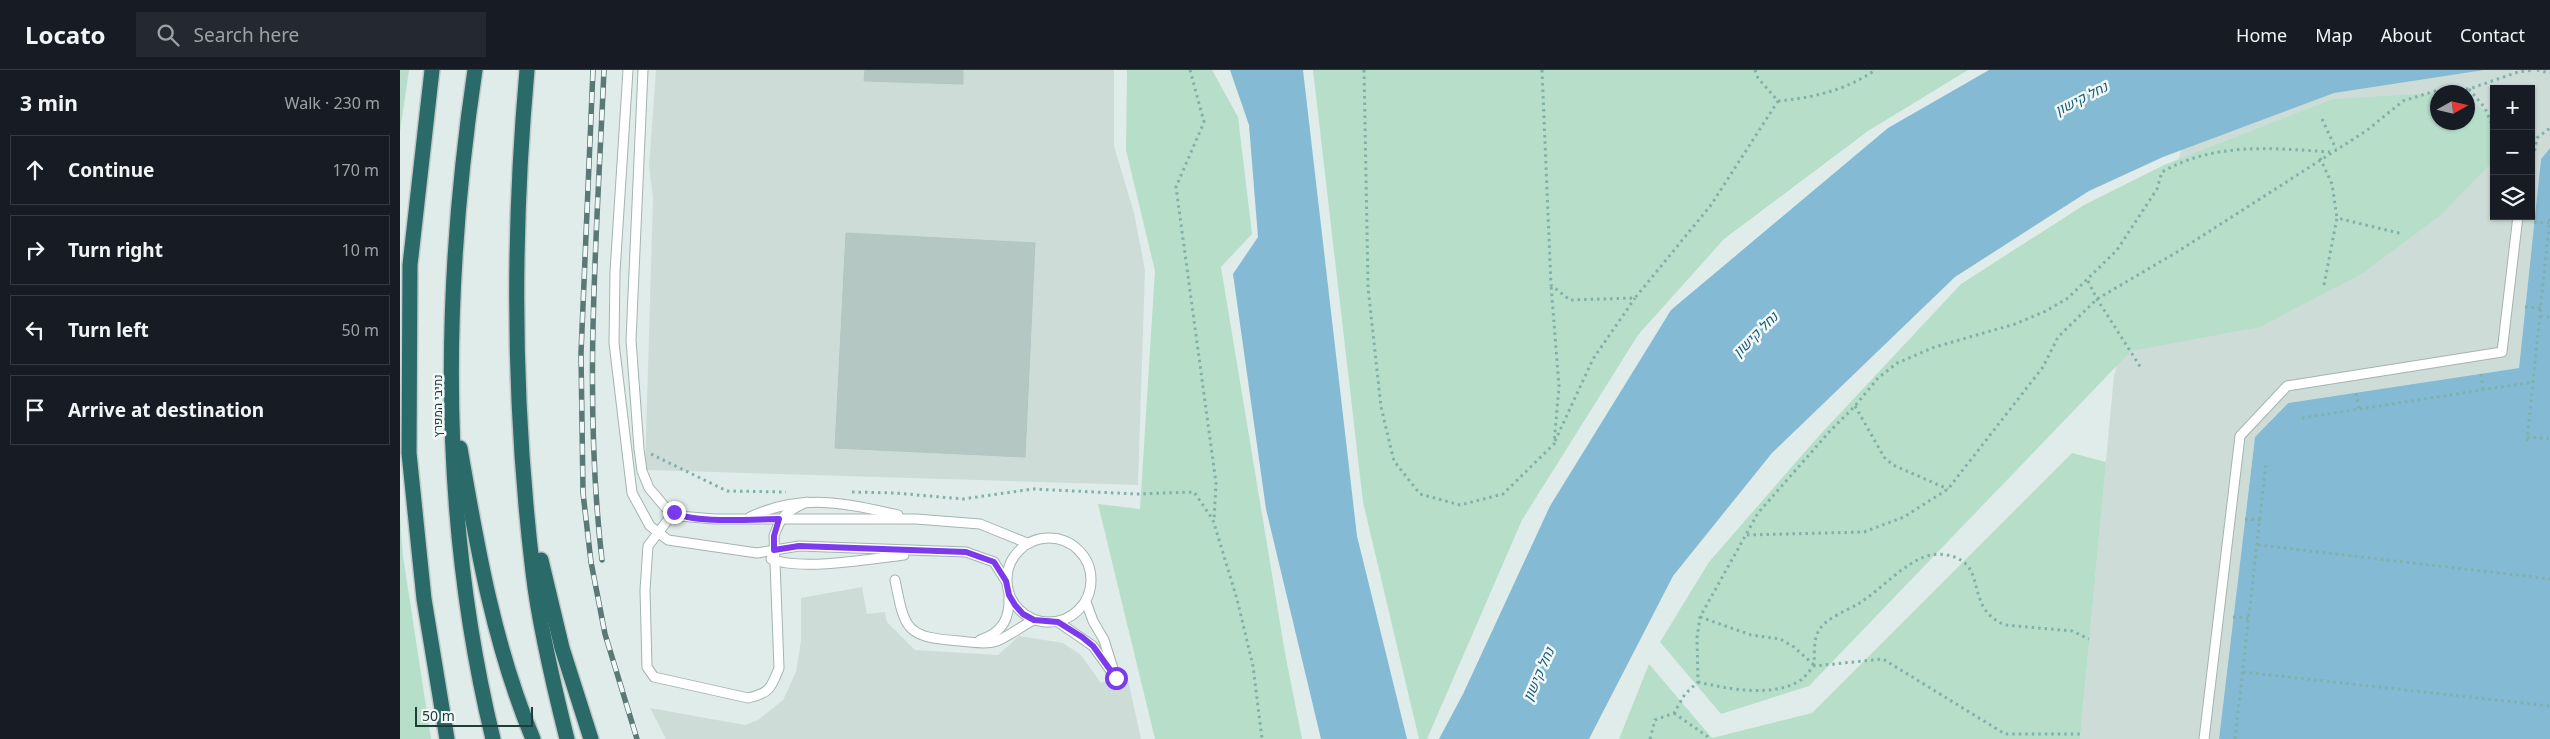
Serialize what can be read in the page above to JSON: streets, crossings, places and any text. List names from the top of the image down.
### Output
{
  "streets": {
    "highway": ["נתיבי המפרץ"]
  },
  "water": ["נחל קישון"],
  "scale_bar": "50 m",
  "north": "right",
  "page": {
    "header": "Locato",
    "search": "Search here",
    "nav": [
      "Home",
      "Map",
      "About",
      "Contact"
    ],
    "heading": ["3 min", "Walk · 230 m"],
    "map_buttons": ["+", "−"],
    "list": [
      ["Continue", "170 m"],
      ["Turn right", "10 m"],
      ["Turn left", "50 m"],
      "Arrive at destination"
    ],
    "scale": "50 m"
  }
}
